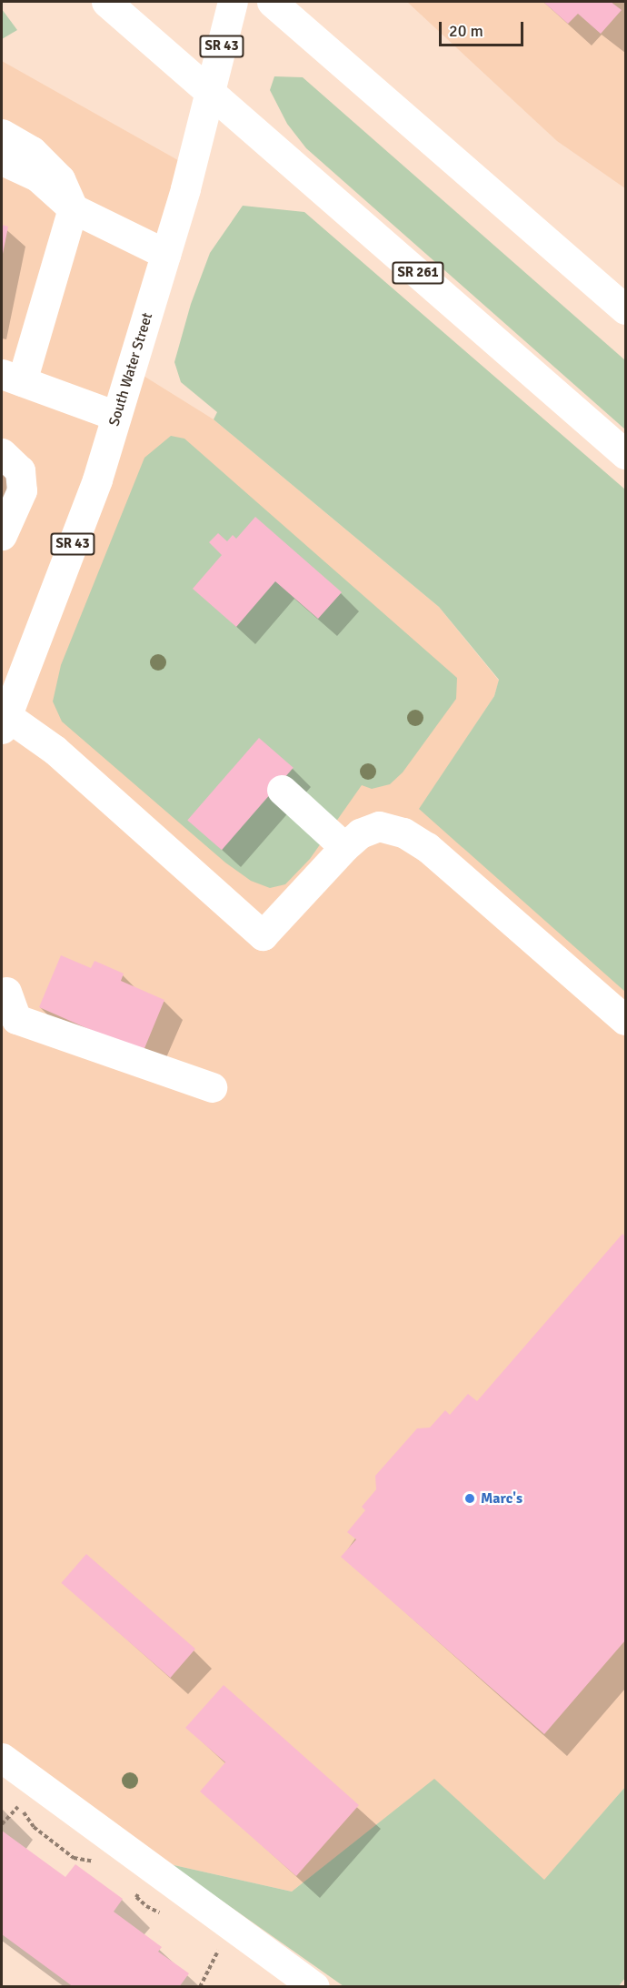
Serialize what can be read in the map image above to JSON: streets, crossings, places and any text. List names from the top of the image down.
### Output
{
  "streets": {
    "main road": ["SR 43", "SR 261", "South Water Street"]
  },
  "crossings": [
    ["SR 261", "South Water Street"]
  ],
  "places": ["Marc's"],
  "scale_bar": "20 m"
}
